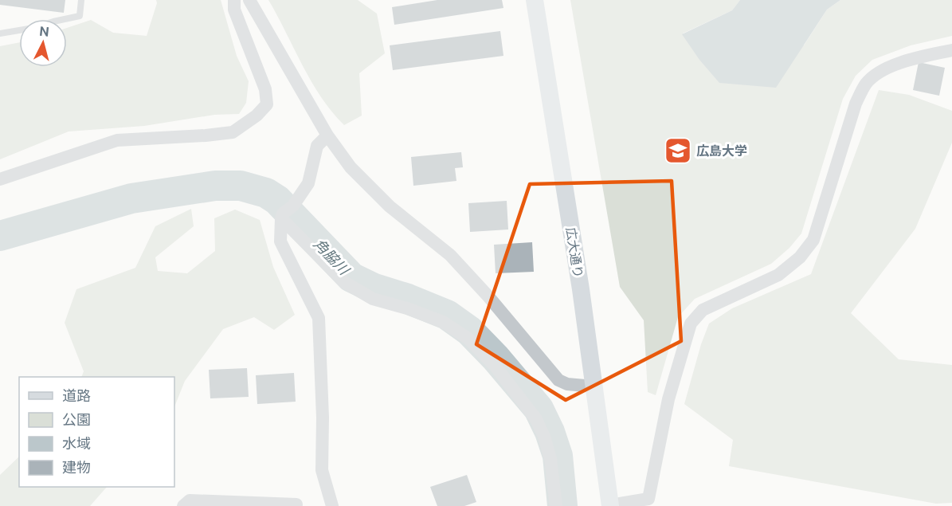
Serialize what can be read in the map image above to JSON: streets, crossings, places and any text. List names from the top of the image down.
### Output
{
  "streets": {
    "street": ["広大通り"]
  },
  "water": ["角脇川"],
  "places": {
    "school or university": ["広島大学"]
  },
  "legend": [
    "道路",
    "公園",
    "水域",
    "建物"
  ],
  "north": "top"
}
